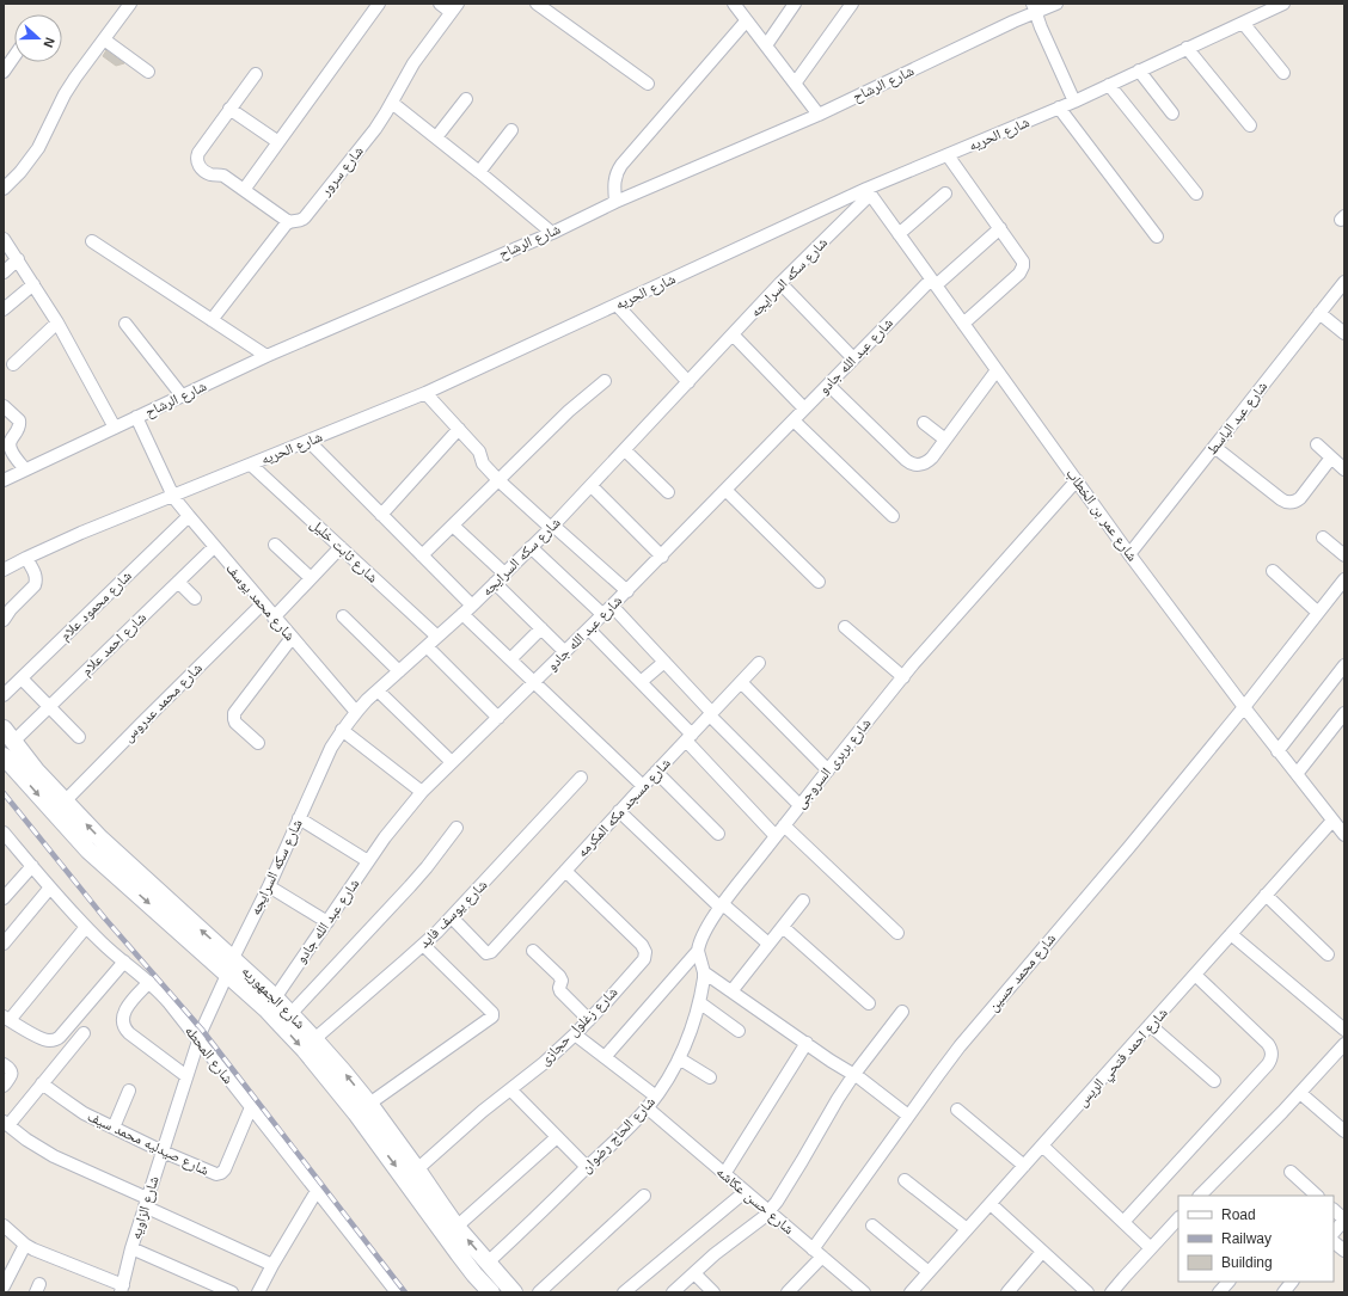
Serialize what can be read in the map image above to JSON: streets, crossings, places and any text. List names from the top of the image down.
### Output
{
  "streets": {
    "main road": ["شارع الجمهوريه"],
    "street": [
      "شارع الرشاح",
      "شارع الحريه",
      "شارع سرور",
      "شارع سكه السرايجه",
      "شارع عبد الله جادو",
      "شارع عبد الباسط",
      "شارع عمر بن الخطاب",
      "شارع ثابت خليل",
      "شارع محمد يوسف",
      "شارع محمود علام",
      "شارع احمد علام",
      "شارع محمد عدروس",
      "شارع بربرى السروجى",
      "شارع مسجد مكه المكرمه",
      "شارع يوسف فايد",
      "شارع محمد حسين",
      "شارع زغلول حجازى",
      "شارع المحطه",
      "شارع احمد فتحي الريس",
      "شارع الحاج رضوان",
      "شارع صيدليه محمد سيف",
      "شارع حسن عكاشه",
      "شارع الزاويه"
    ]
  },
  "crossings": [
    ["شارع الرشاح", "شارع محمد يوسف"],
    ["شارع الحريه", "شارع سكه السرايجه"],
    ["شارع الحريه", "شارع عمر بن الخطاب"],
    ["شارع الحريه", "شارع ثابت خليل"],
    ["شارع الحريه", "شارع محمد يوسف"],
    ["شارع سكه السرايجه", "شارع عمر بن الخطاب"],
    ["شارع سكه السرايجه", "شارع ثابت خليل"],
    ["شارع سكه السرايجه", "شارع محمد يوسف"],
    ["شارع سكه السرايجه", "شارع الجمهوريه"],
    ["شارع عبد الله جادو", "شارع عمر بن الخطاب"],
    ["شارع عبد الله جادو", "شارع الجمهوريه"],
    ["شارع عبد الباسط", "شارع عمر بن الخطاب"],
    ["شارع عمر بن الخطاب", "شارع بربرى السروجى"],
    ["شارع عمر بن الخطاب", "شارع محمد حسين"],
    ["شارع عمر بن الخطاب", "شارع احمد فتحي الريس"],
    ["شارع محمد يوسف", "شارع محمود علام"],
    ["شارع محمد يوسف", "شارع احمد علام"],
    ["شارع محمد يوسف", "شارع محمد عدروس"],
    ["شارع احمد علام", "شارع الجمهوريه"],
    ["شارع محمد عدروس", "شارع الجمهوريه"],
    ["شارع بربرى السروجى", "شارع الحاج رضوان"],
    ["شارع مسجد مكه المكرمه", "شارع يوسف فايد"],
    ["شارع مسجد مكه المكرمه", "شارع زغلول حجازى"],
    ["شارع يوسف فايد", "شارع الجمهوريه"],
    ["شارع محمد حسين", "شارع حسن عكاشه"],
    ["شارع الجمهوريه", "شارع زغلول حجازى"],
    ["شارع الجمهوريه", "شارع الحاج رضوان"],
    ["شارع المحطه", "شارع صيدليه محمد سيف"],
    ["شارع المحطه", "شارع الزاويه"],
    ["شارع الحاج رضوان", "شارع حسن عكاشه"],
    ["شارع صيدليه محمد سيف", "شارع الزاويه"]
  ],
  "legend": ["Road", "Railway", "Building"],
  "north": "right"
}
